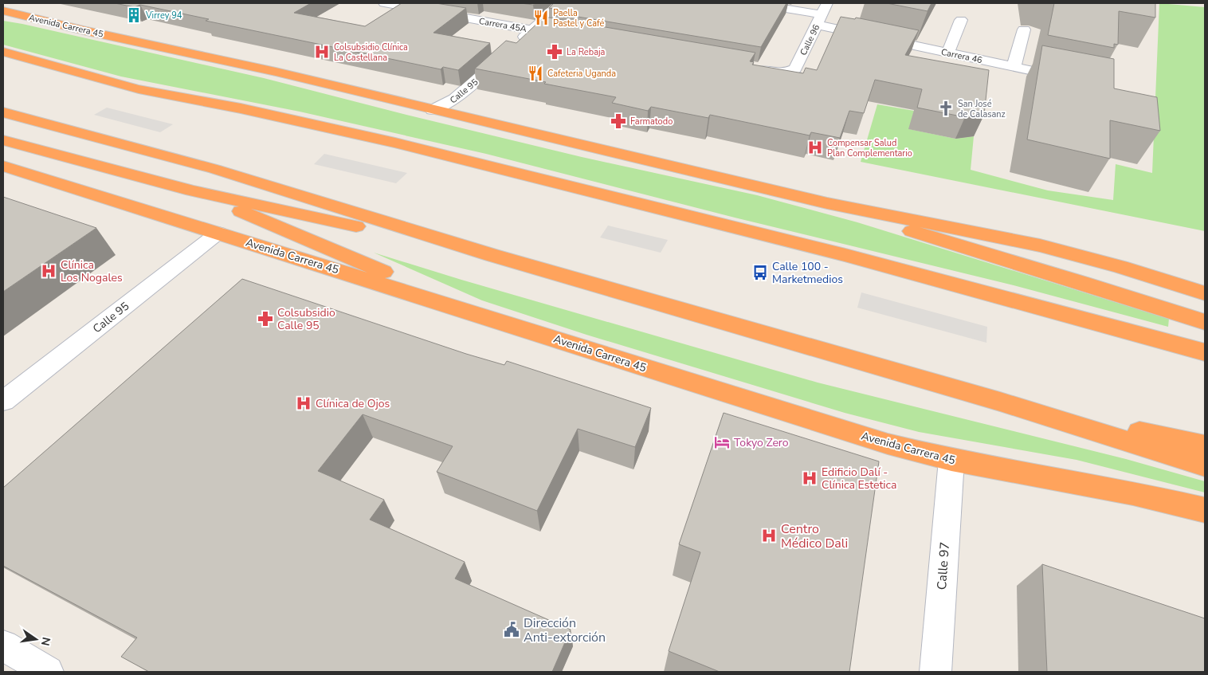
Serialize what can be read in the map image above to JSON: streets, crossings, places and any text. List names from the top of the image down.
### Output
{
  "streets": {
    "highway": ["Avenida Carrera 45"],
    "street": [
      "Carrera 45A",
      "Calle 96",
      "Carrera 46",
      "Calle 95",
      "Calle 97"
    ]
  },
  "crossings": [
    ["Avenida Carrera 45", "Calle 95"],
    ["Avenida Carrera 45", "Calle 97"],
    ["Calle 96", "Carrera 46"]
  ],
  "places": {
    "building": ["Virrey 94"],
    "restaurant": ["Paella Pastel y Café", "Cafeteria Uganda"],
    "hospital": [
      "Colsubsidio Clínica La Castellana",
      "Compensar Salud Plan Complementario",
      "Clínica Los Nogales",
      "Clínica de Ojos",
      "Edificio Dalí - Clínica Estetica",
      "Centro Médico Dali"
    ],
    "pharmacy": ["La Rebaja", "Farmatodo", "Colsubsidio Calle 95"],
    "church": ["San José de Calasanz"],
    "bus stop": ["Calle 100 - Marketmedios"],
    "hotel": ["Tokyo Zero"],
    "public building": ["Dirección Anti-extorción"]
  },
  "north": "right"
}
